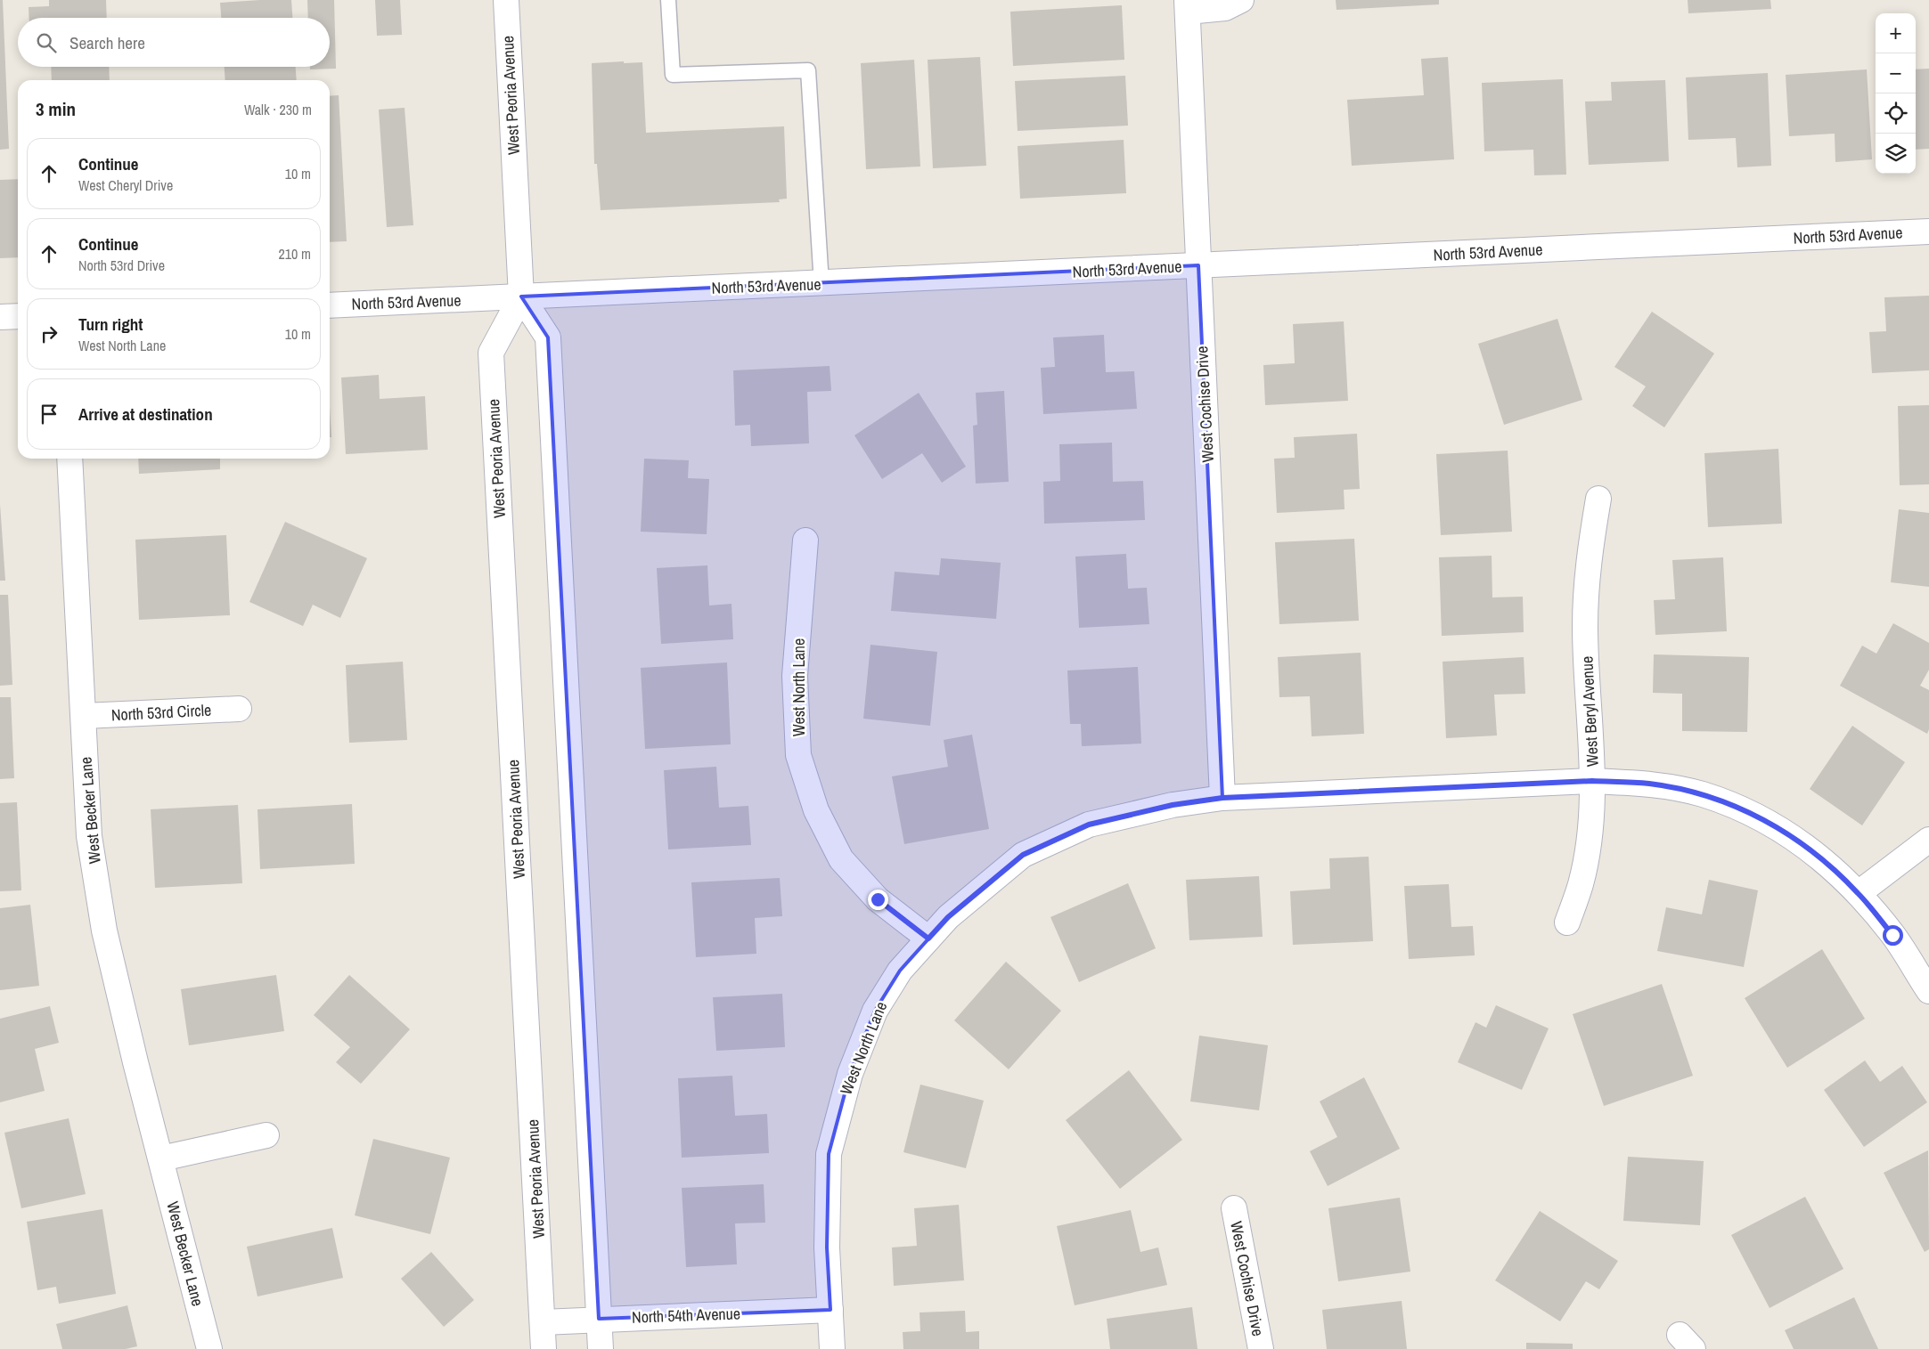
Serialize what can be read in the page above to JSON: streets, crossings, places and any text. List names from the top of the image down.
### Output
{
  "streets": {
    "street": [
      "West Peoria Avenue",
      "North 53rd Avenue",
      "West Cochise Drive",
      "West North Lane",
      "West Beryl Avenue",
      "North 53rd Circle",
      "West Becker Lane",
      "North 54th Avenue"
    ]
  },
  "crossings": [
    ["West Peoria Avenue", "North 53rd Avenue"],
    ["West Peoria Avenue", "North 54th Avenue"],
    ["North 53rd Avenue", "West Cochise Drive"],
    ["West North Lane", "North 54th Avenue"],
    ["North 53rd Circle", "West Becker Lane"]
  ],
  "page": {
    "map_buttons": ["+", "−"],
    "search": "Search here",
    "heading": ["3 min", "Walk · 230 m"],
    "list": [
      ["Continue", "West Cheryl Drive", "10 m"],
      ["Continue", "North 53rd Drive", "210 m"],
      ["Turn right", "West North Lane", "10 m"],
      "Arrive at destination"
    ]
  }
}
